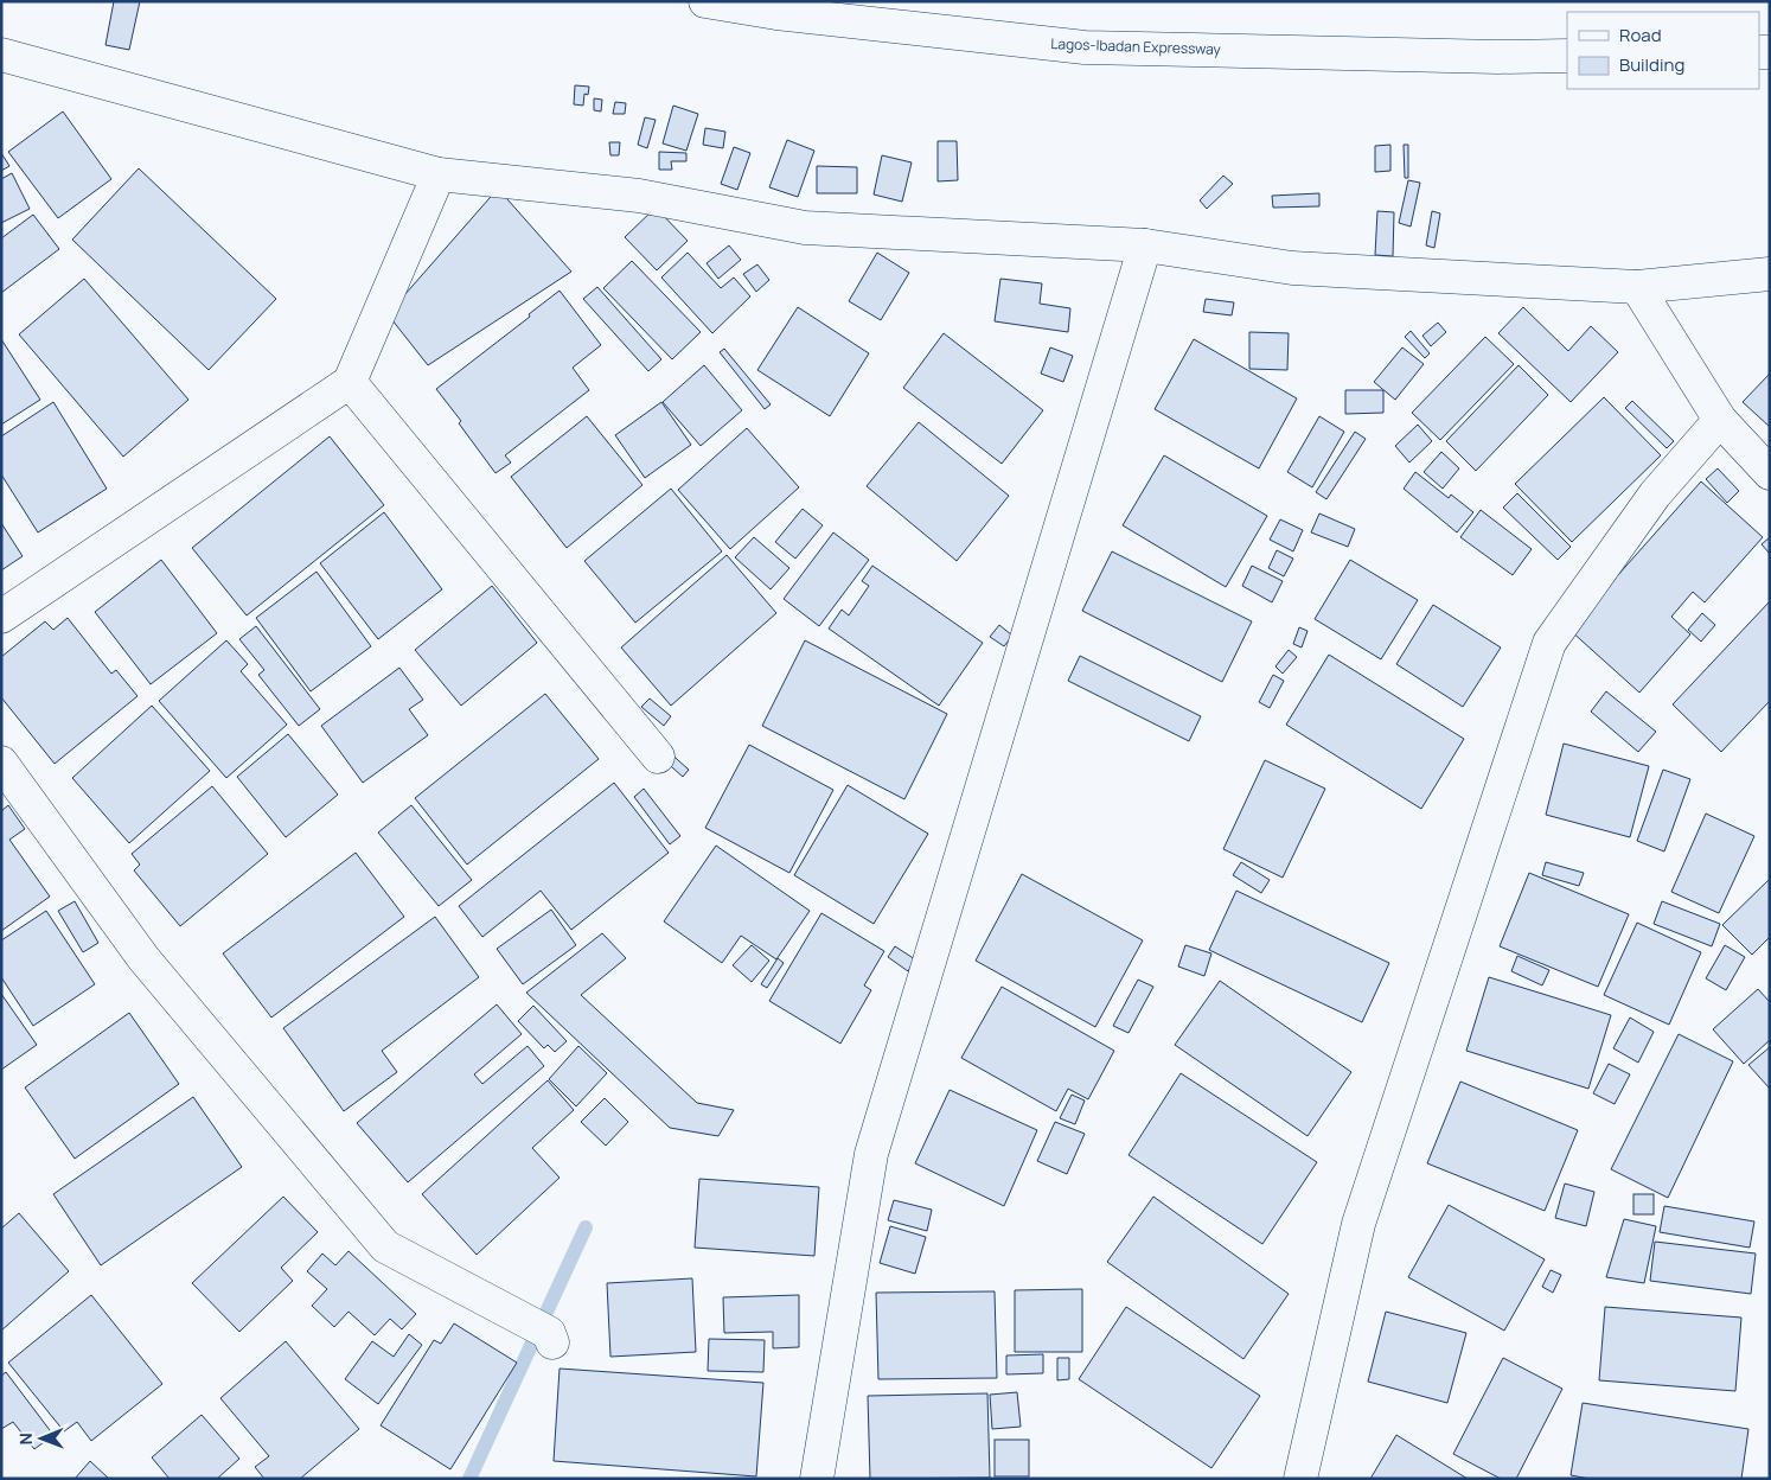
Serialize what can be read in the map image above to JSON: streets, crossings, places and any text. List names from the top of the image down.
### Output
{
  "streets": {
    "main road": ["Lagos-Ibadan Expressway"]
  },
  "legend": ["Road", "Building"],
  "north": "left"
}
